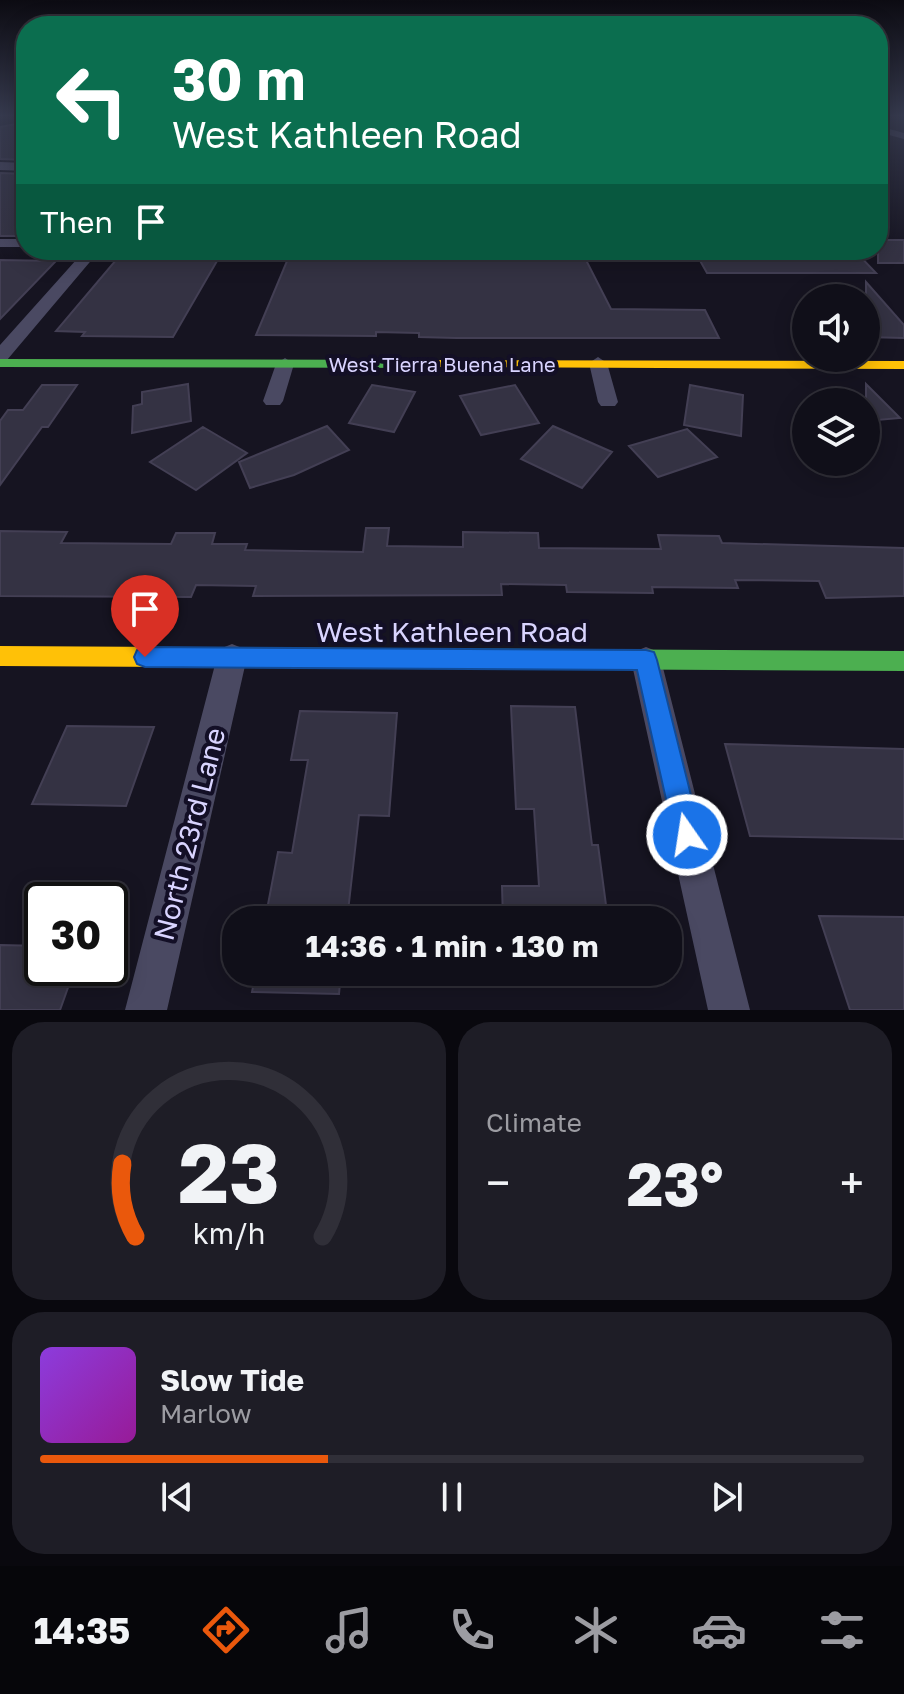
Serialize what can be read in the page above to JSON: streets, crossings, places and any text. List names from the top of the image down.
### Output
{
  "streets": {
    "street": ["West Tierra Buena Lane", "West Kathleen Road", "North 23rd Lane"]
  },
  "crossings": [
    ["West Kathleen Road", "North 23rd Lane"]
  ],
  "page": {
    "turn": ["30 m", "West Kathleen Road"],
    "then": "Then",
    "limit": "30",
    "trip": "14:36 · 1 min · 130 m",
    "tile": "Climate",
    "heat": ["−", "23°", "+"],
    "song": ["Slow Tide", "Marlow"],
    "tabs": "14:35",
    "gauge": ["23", "km/h"]
  }
}
